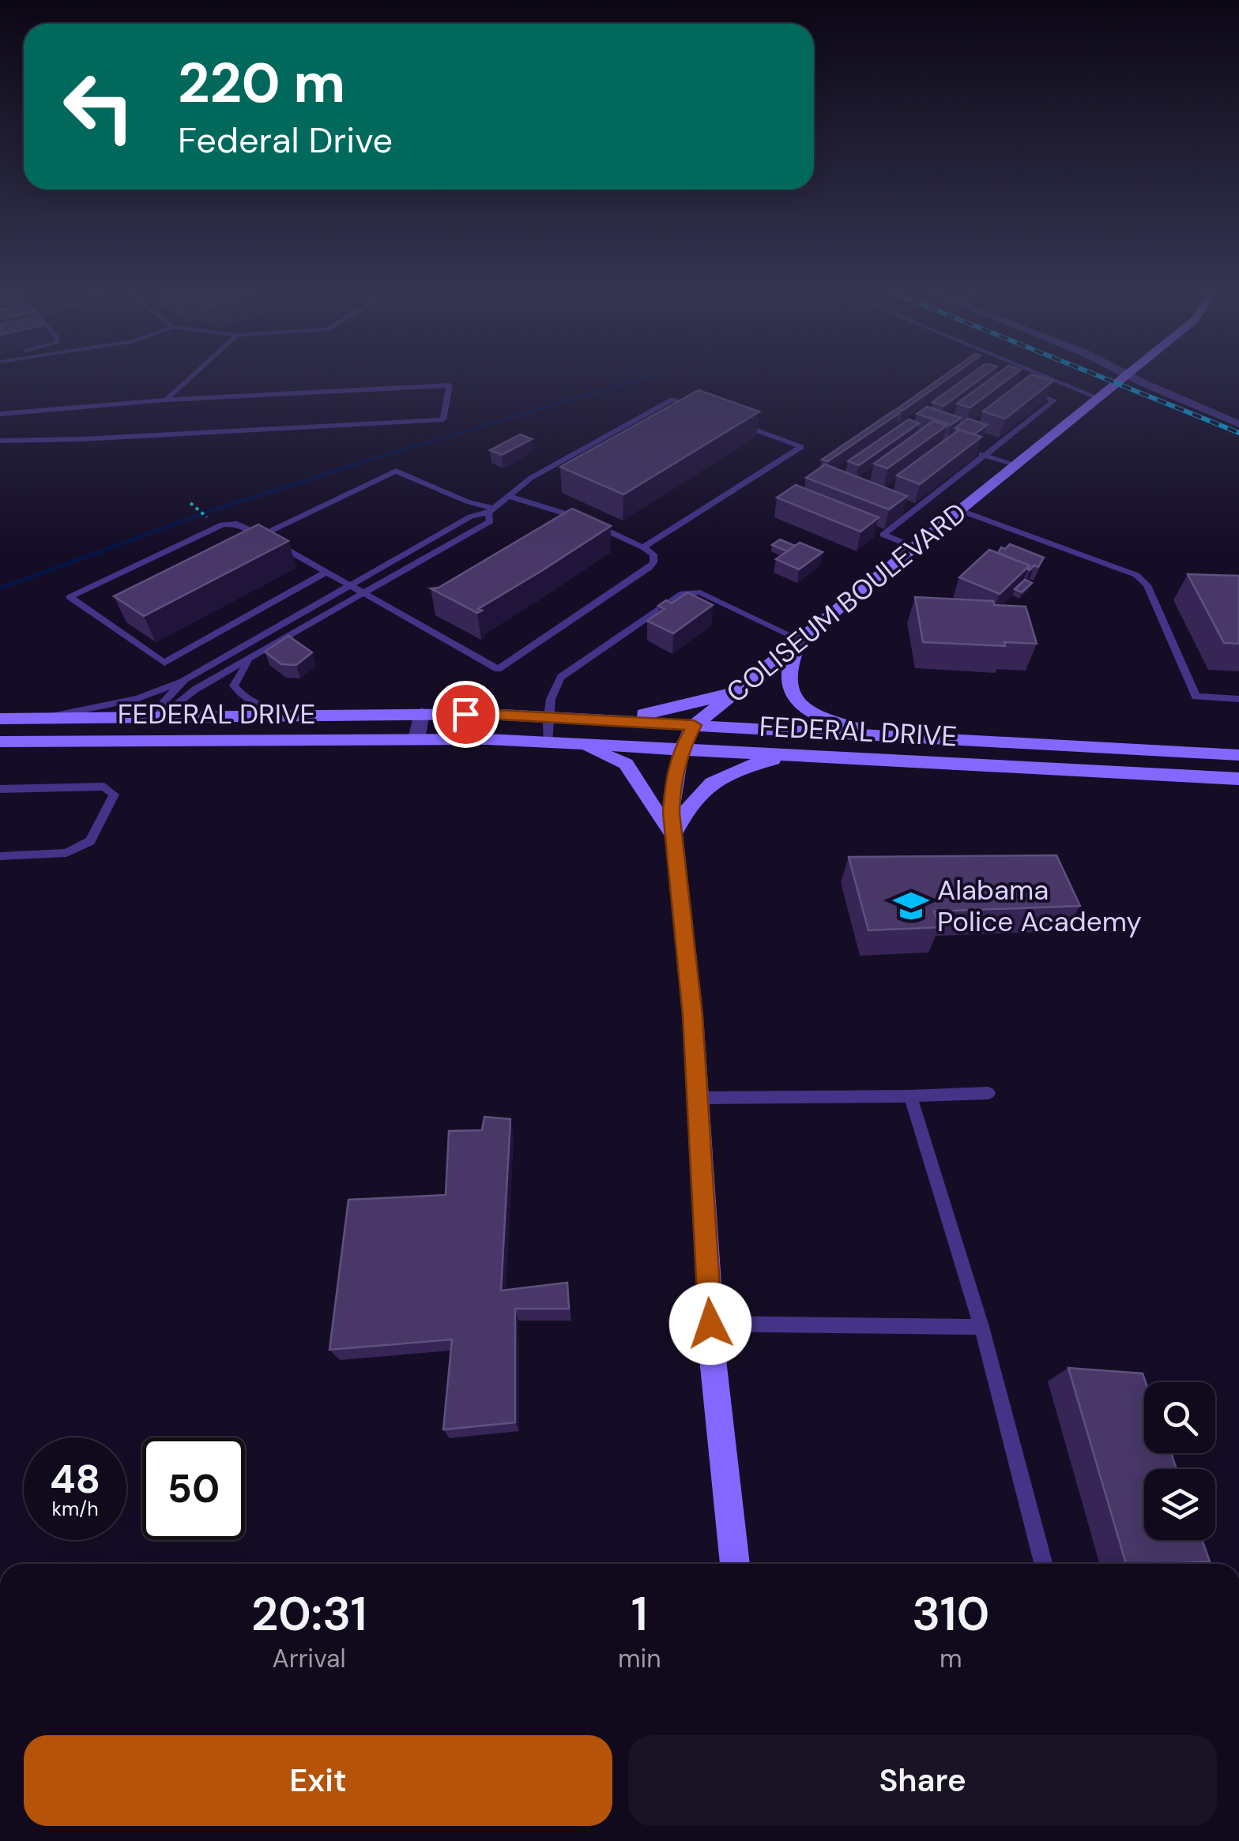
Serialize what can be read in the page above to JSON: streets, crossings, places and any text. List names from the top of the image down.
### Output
{
  "streets": {
    "main road": ["COLISEUM BOULEVARD", "FEDERAL DRIVE"]
  },
  "crossings": [
    ["COLISEUM BOULEVARD", "FEDERAL DRIVE"]
  ],
  "places": {
    "school or university": ["Alabama Police Academy"]
  },
  "page": {
    "turn": ["220 m", "Federal Drive"],
    "speed": "48 km/h",
    "limit": "50",
    "eta": [
      "20:31",
      "Arrival",
      "1",
      "min",
      "310",
      "m"
    ],
    "buttons": ["Exit", "Share"]
  }
}
